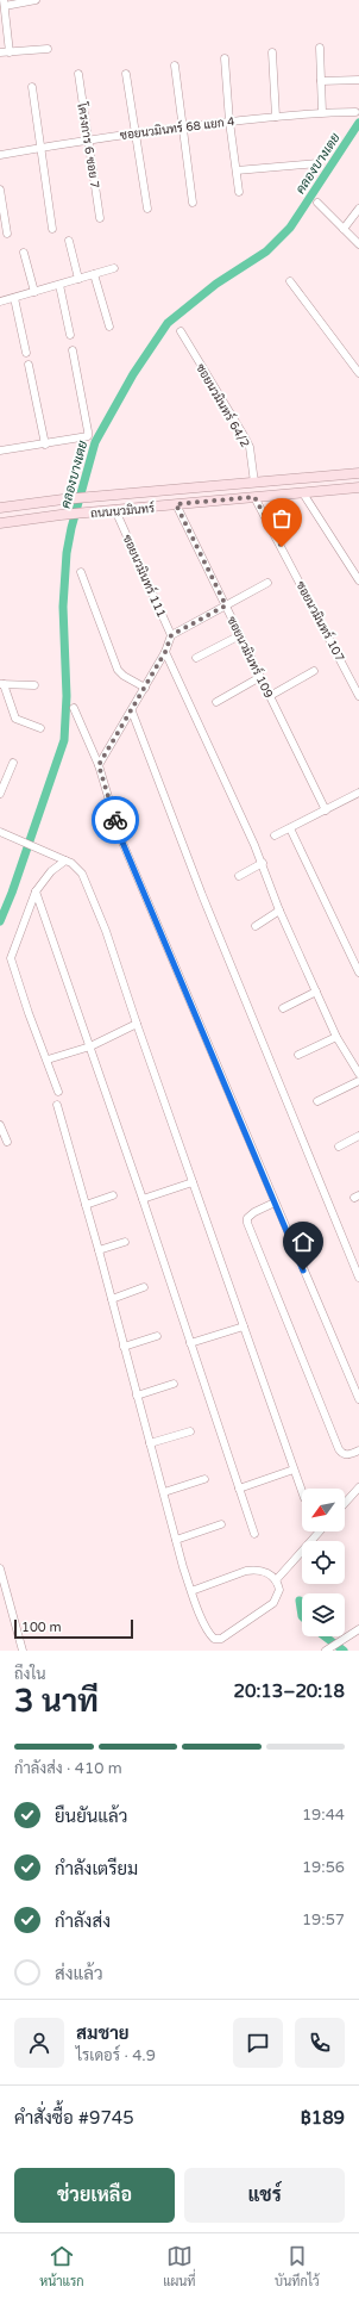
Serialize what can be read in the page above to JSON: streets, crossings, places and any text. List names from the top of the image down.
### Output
{
  "streets": {
    "main road": ["ถนนนวมินทร์"],
    "street": [
      "ซอยนวมินทร์ 68 แยก 4",
      "โครงการ 6 ซอย 7",
      "ซอยนวมินทร์ 64/2",
      "ซอยนวมินทร์ 111",
      "ซอยนวมินทร์ 107",
      "ซอยนวมินทร์ 109"
    ]
  },
  "crossings": [
    ["ซอยนวมินทร์ 68 แยก 4", "โครงการ 6 ซอย 7"],
    ["ซอยนวมินทร์ 64/2", "ถนนนวมินทร์"],
    ["ถนนนวมินทร์", "ซอยนวมินทร์ 111"],
    ["ถนนนวมินทร์", "ซอยนวมินทร์ 107"],
    ["ถนนนวมินทร์", "ซอยนวมินทร์ 109"]
  ],
  "water": ["คลองบางเตย"],
  "scale_bar": "100 m",
  "north": "bottom left",
  "page": {
    "scale": "100 m",
    "heading": ["3 นาที", "ถึงใน", "20:13–20:18"],
    "panel": [
      "สมชาย",
      "ไรเดอร์ · 4.9",
      "คำสั่งซื้อ #9745",
      "฿189"
    ],
    "bar": "กำลังส่ง · 410 m",
    "list": [
      ["ยืนยันแล้ว", "19:44"],
      ["กำลังเตรียม", "19:56"],
      ["กำลังส่ง", "19:57"],
      "ส่งแล้ว"
    ],
    "buttons": ["ช่วยเหลือ", "แชร์"],
    "tabs": ["หน้าแรก", "แผนที่", "บันทึกไว้"]
  }
}
